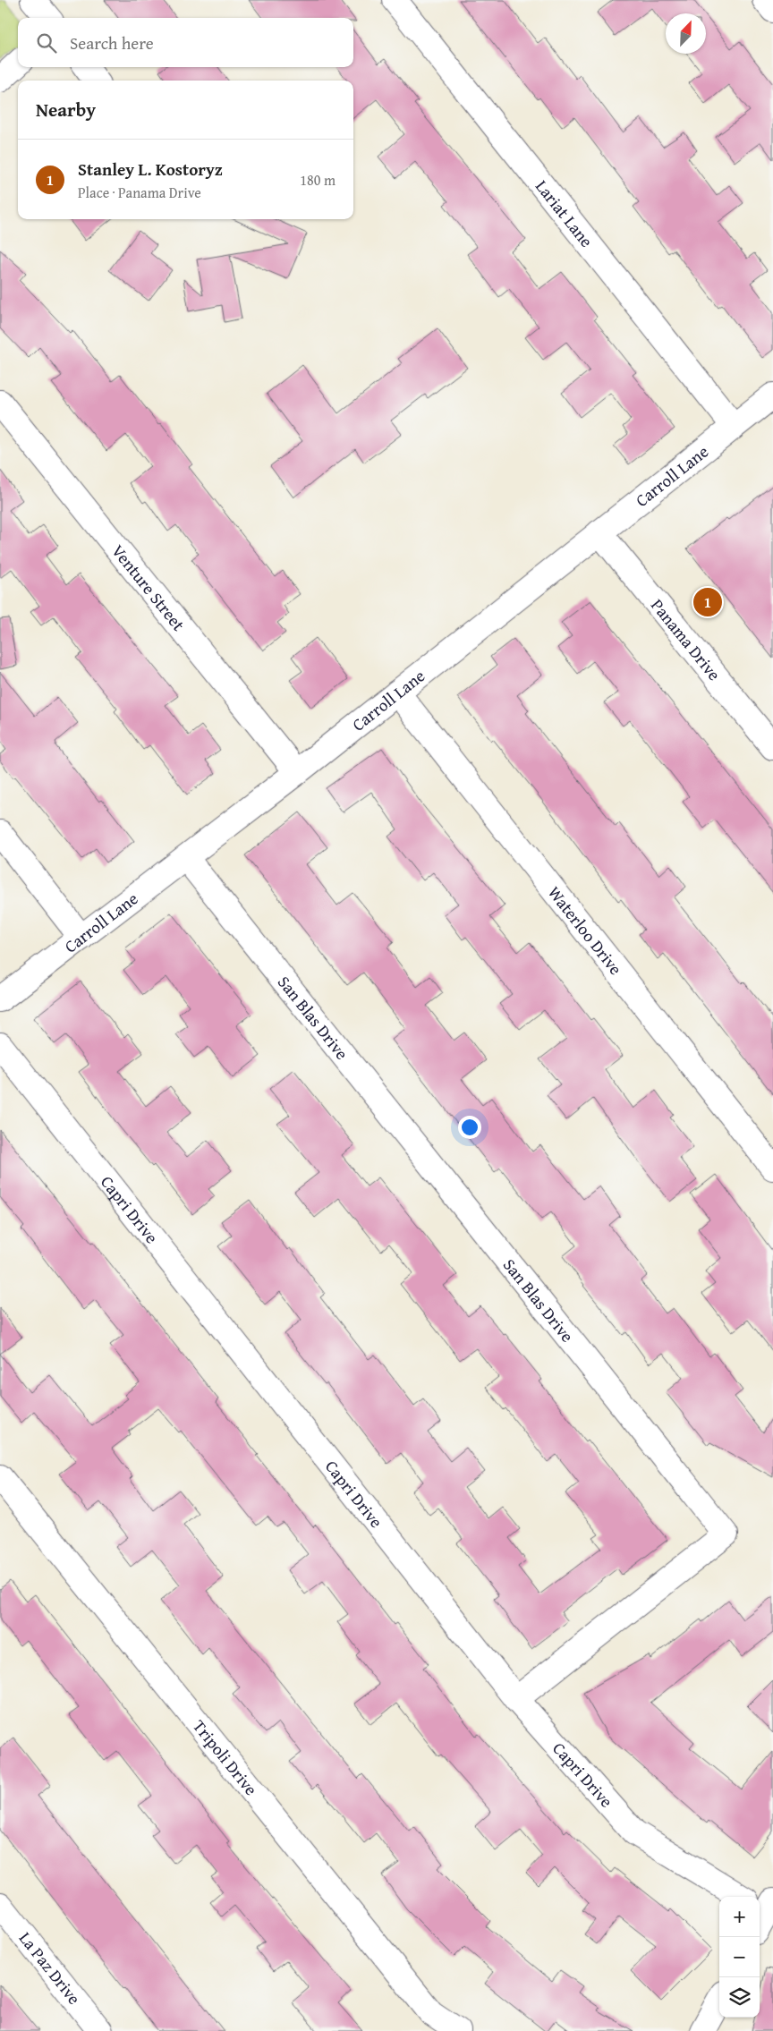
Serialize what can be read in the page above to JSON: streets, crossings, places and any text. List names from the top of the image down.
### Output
{
  "streets": {
    "street": [
      "Lariat Lane",
      "Carroll Lane",
      "Venture Street",
      "Panama Drive",
      "Waterloo Drive",
      "San Blas Drive",
      "Capri Drive",
      "Tripoli Drive",
      "La Paz Drive"
    ]
  },
  "crossings": [
    ["Lariat Lane", "Carroll Lane"],
    ["Carroll Lane", "Venture Street"],
    ["Carroll Lane", "Panama Drive"],
    ["Carroll Lane", "Waterloo Drive"],
    ["Carroll Lane", "San Blas Drive"],
    ["San Blas Drive", "Capri Drive"]
  ],
  "north": "top right",
  "page": {
    "search": "Search here",
    "heading": "Nearby",
    "list": [
      {
        "mark": "1",
        "name": "Stanley L. Kostoryz",
        "note": "Place · Panama Drive",
        "value": "180 m"
      }
    ],
    "pins": "1",
    "map_buttons": ["+", "−"]
  }
}
